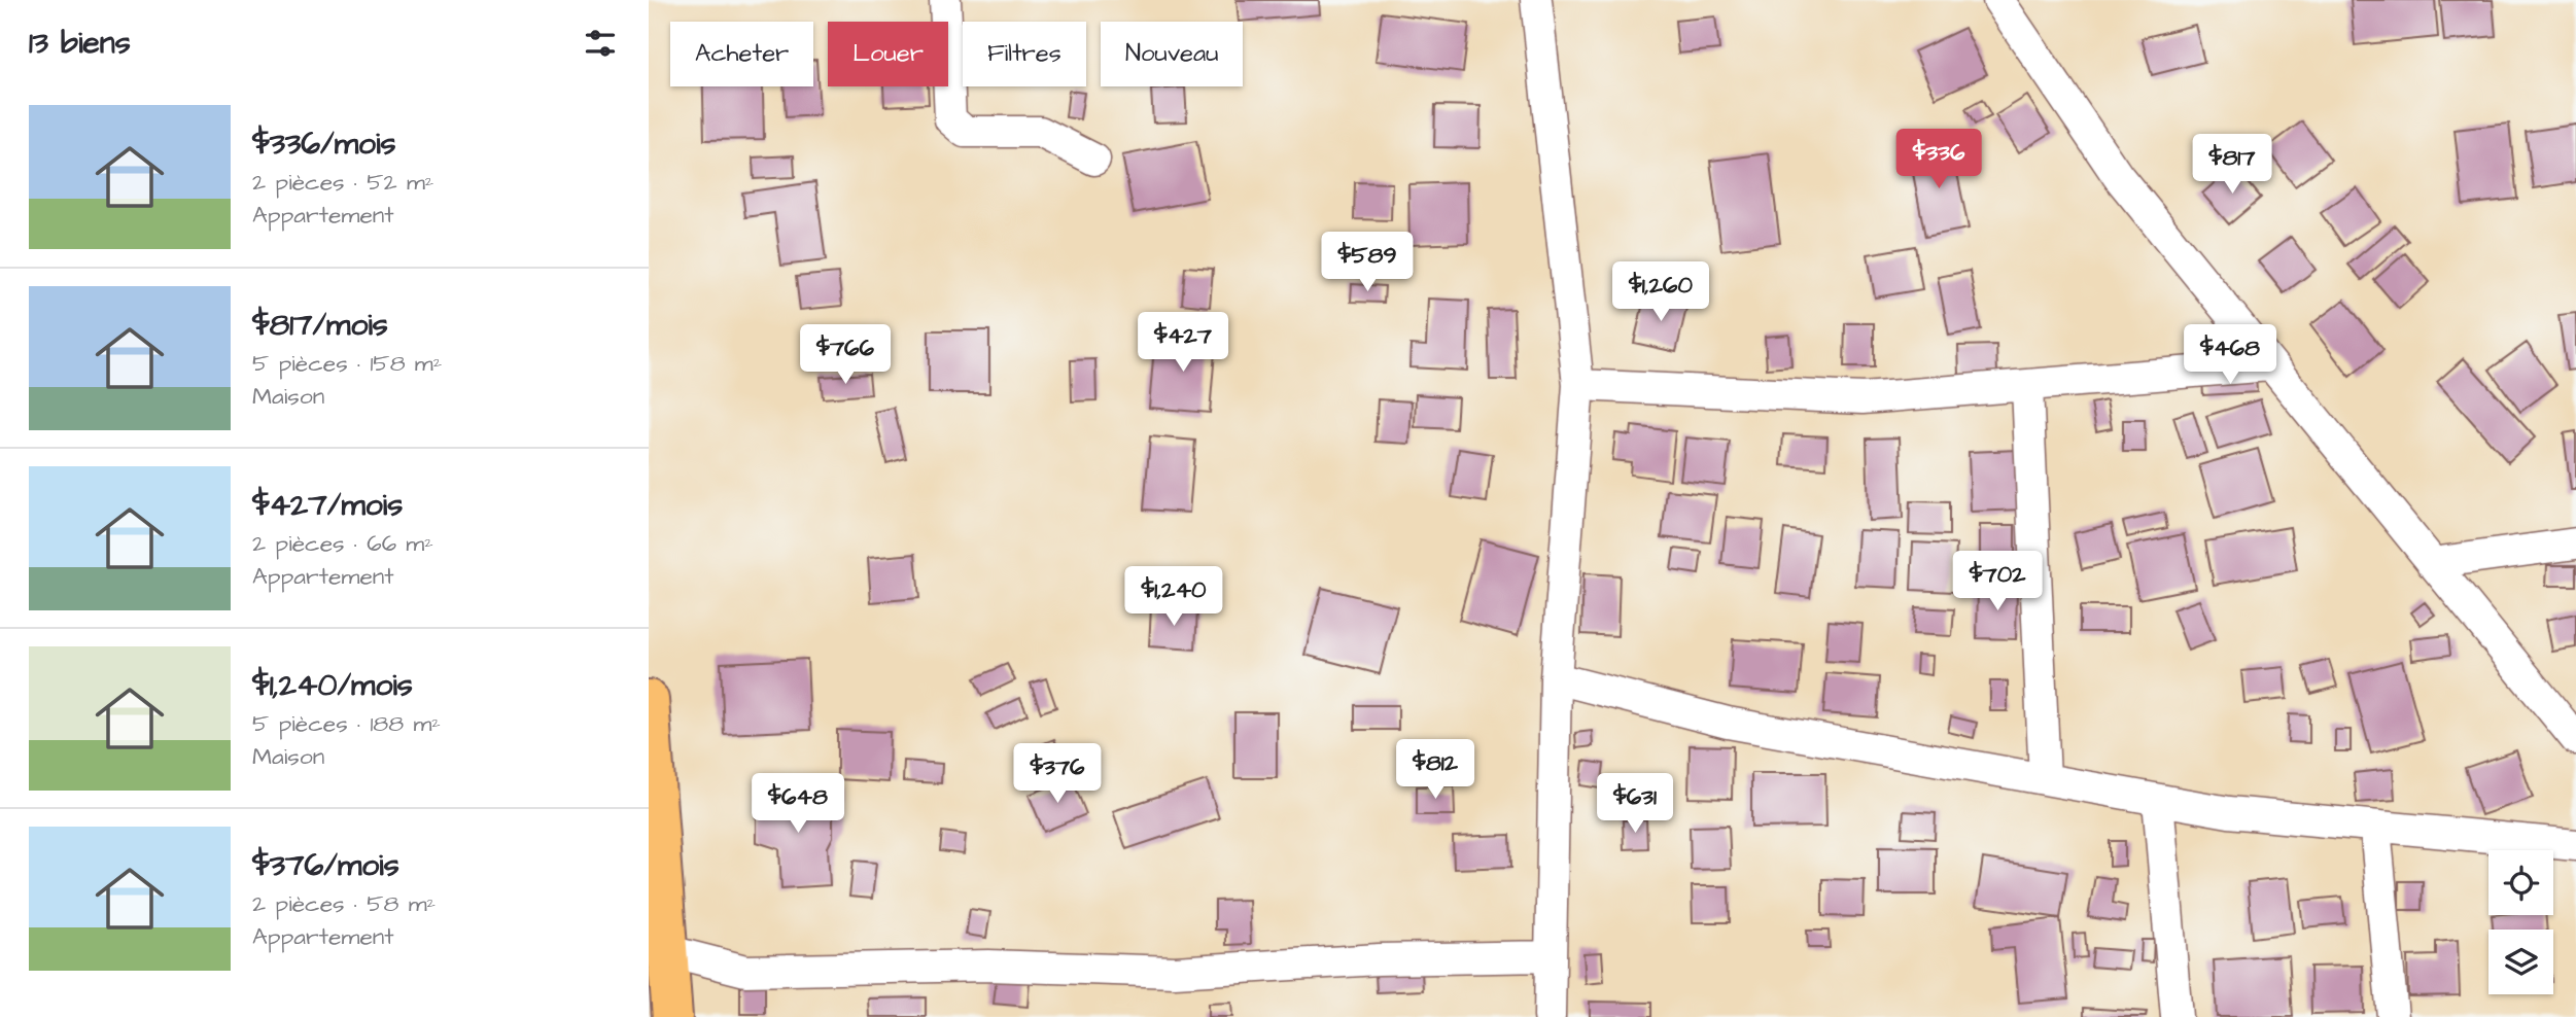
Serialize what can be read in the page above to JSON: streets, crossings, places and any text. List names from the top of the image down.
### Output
{
  "page": {
    "heading": "13 biens",
    "chip": [
      "Acheter",
      "Louer",
      "Filtres",
      "Nouveau"
    ],
    "list": [
      {
        "name": "$336/mois",
        "note": "2 pièces · 52 m² · Appartement"
      },
      {
        "name": "$817/mois",
        "note": "5 pièces · 158 m² · Maison"
      },
      {
        "name": "$427/mois",
        "note": "2 pièces · 66 m² · Appartement"
      },
      {
        "name": "$1,240/mois",
        "note": "5 pièces · 188 m² · Maison"
      },
      {
        "name": "$376/mois",
        "note": "2 pièces · 58 m² · Appartement"
      }
    ],
    "price": [
      "$336",
      "$817",
      "$589",
      "$1,260",
      "$427",
      "$766",
      "$468",
      "$702",
      "$1,240",
      "$812",
      "$376",
      "$648",
      "$631"
    ]
  }
}
